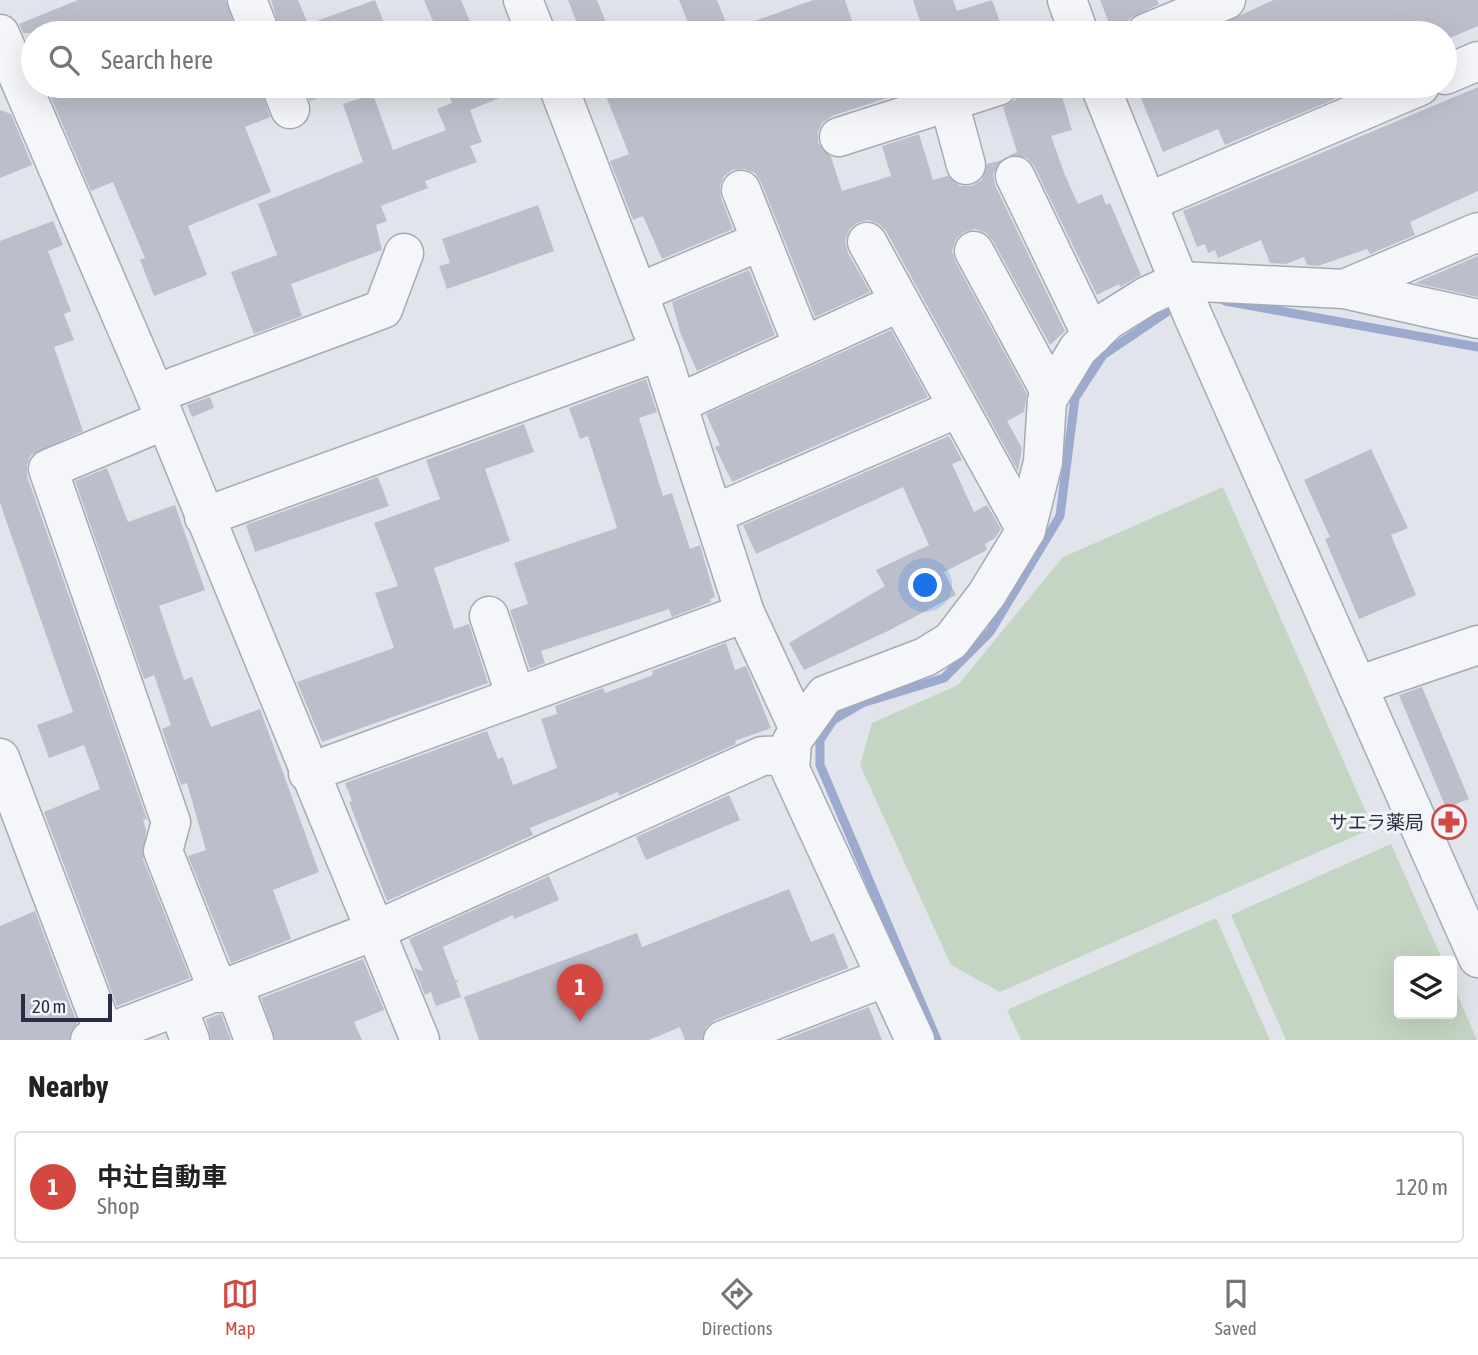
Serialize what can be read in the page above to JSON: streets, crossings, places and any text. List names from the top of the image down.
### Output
{
  "places": {
    "pharmacy": ["サエラ薬局"]
  },
  "scale_bar": "20 m",
  "page": {
    "search": "Search here",
    "pins": "1",
    "scale": "20 m",
    "heading": "Nearby",
    "list": [
      {
        "mark": "1",
        "name": "中辻自動車",
        "note": "Shop",
        "value": "120 m"
      }
    ],
    "nav": ["Map", "Directions", "Saved"]
  }
}
